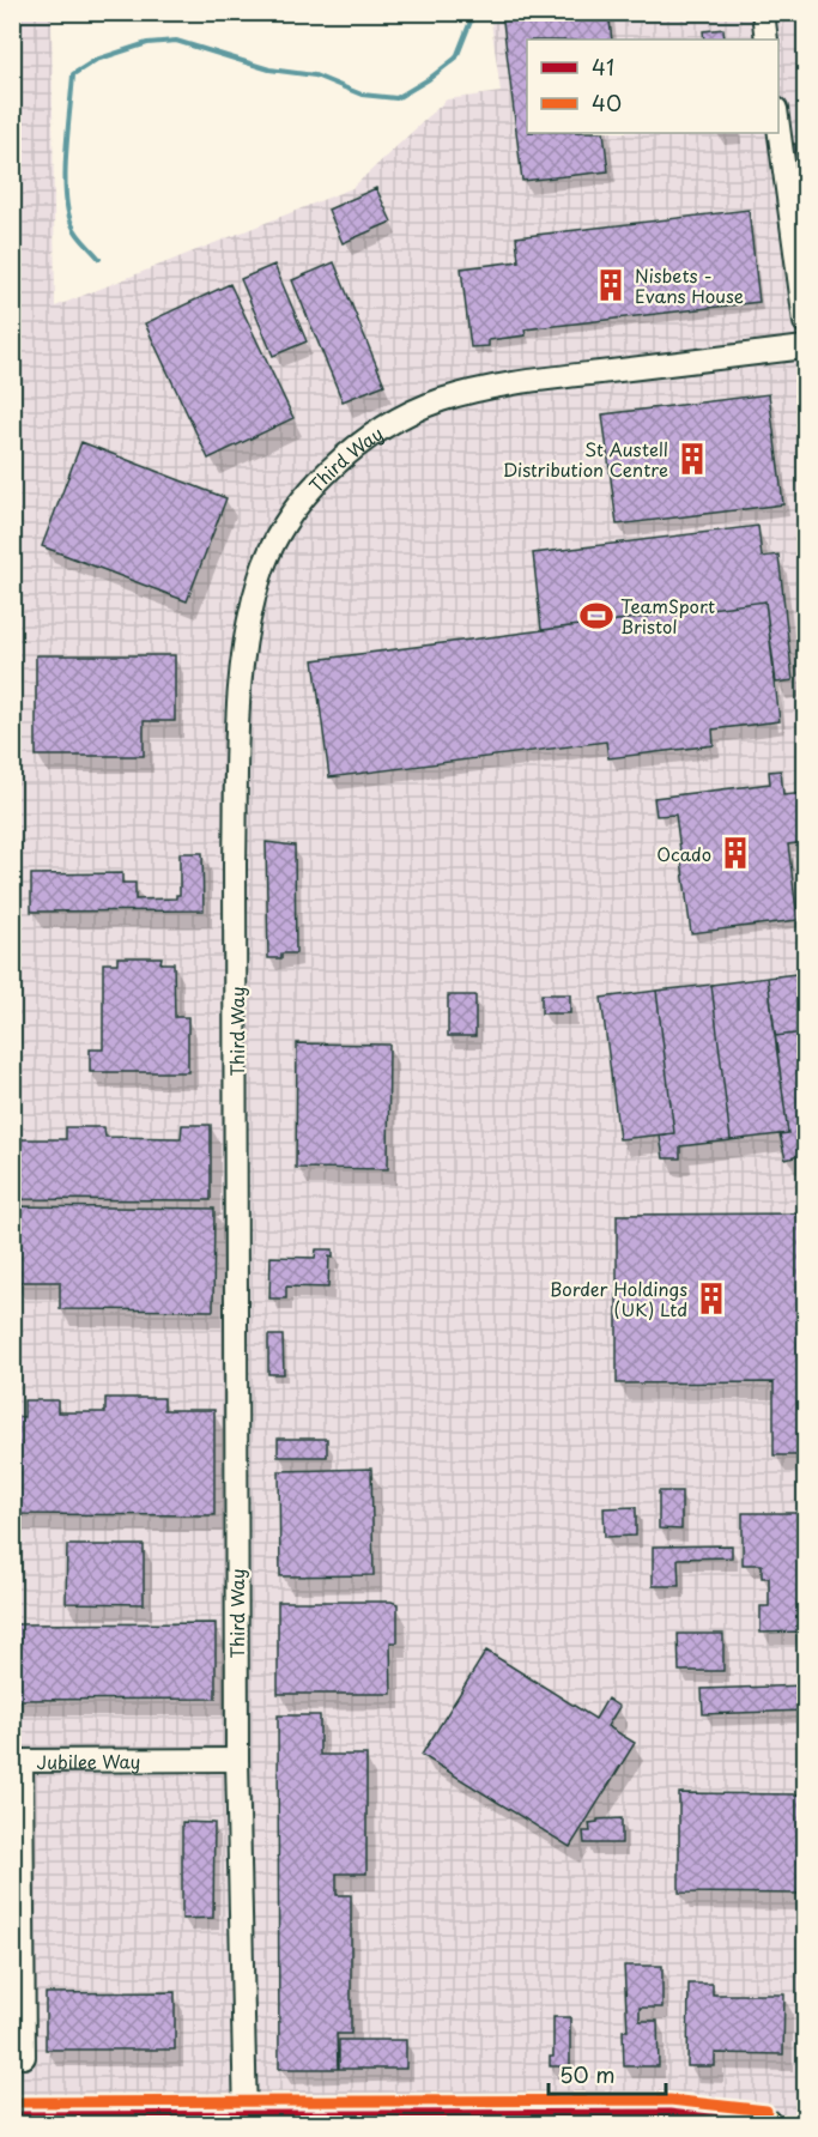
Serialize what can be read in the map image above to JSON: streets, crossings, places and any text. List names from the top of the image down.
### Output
{
  "streets": {
    "street": ["Third Way", "Jubilee Way"]
  },
  "crossings": [
    ["Third Way", "Jubilee Way"]
  ],
  "places": {
    "building": [
      "Nisbets - Evans House",
      "St Austell Distribution Centre",
      "Ocado",
      "Border Holdings (UK) Ltd"
    ],
    "sports": ["TeamSport Bristol"]
  },
  "lines": ["transit line 40", "transit line 41"],
  "legend": ["41", "40"],
  "scale_bar": "50 m"
}
